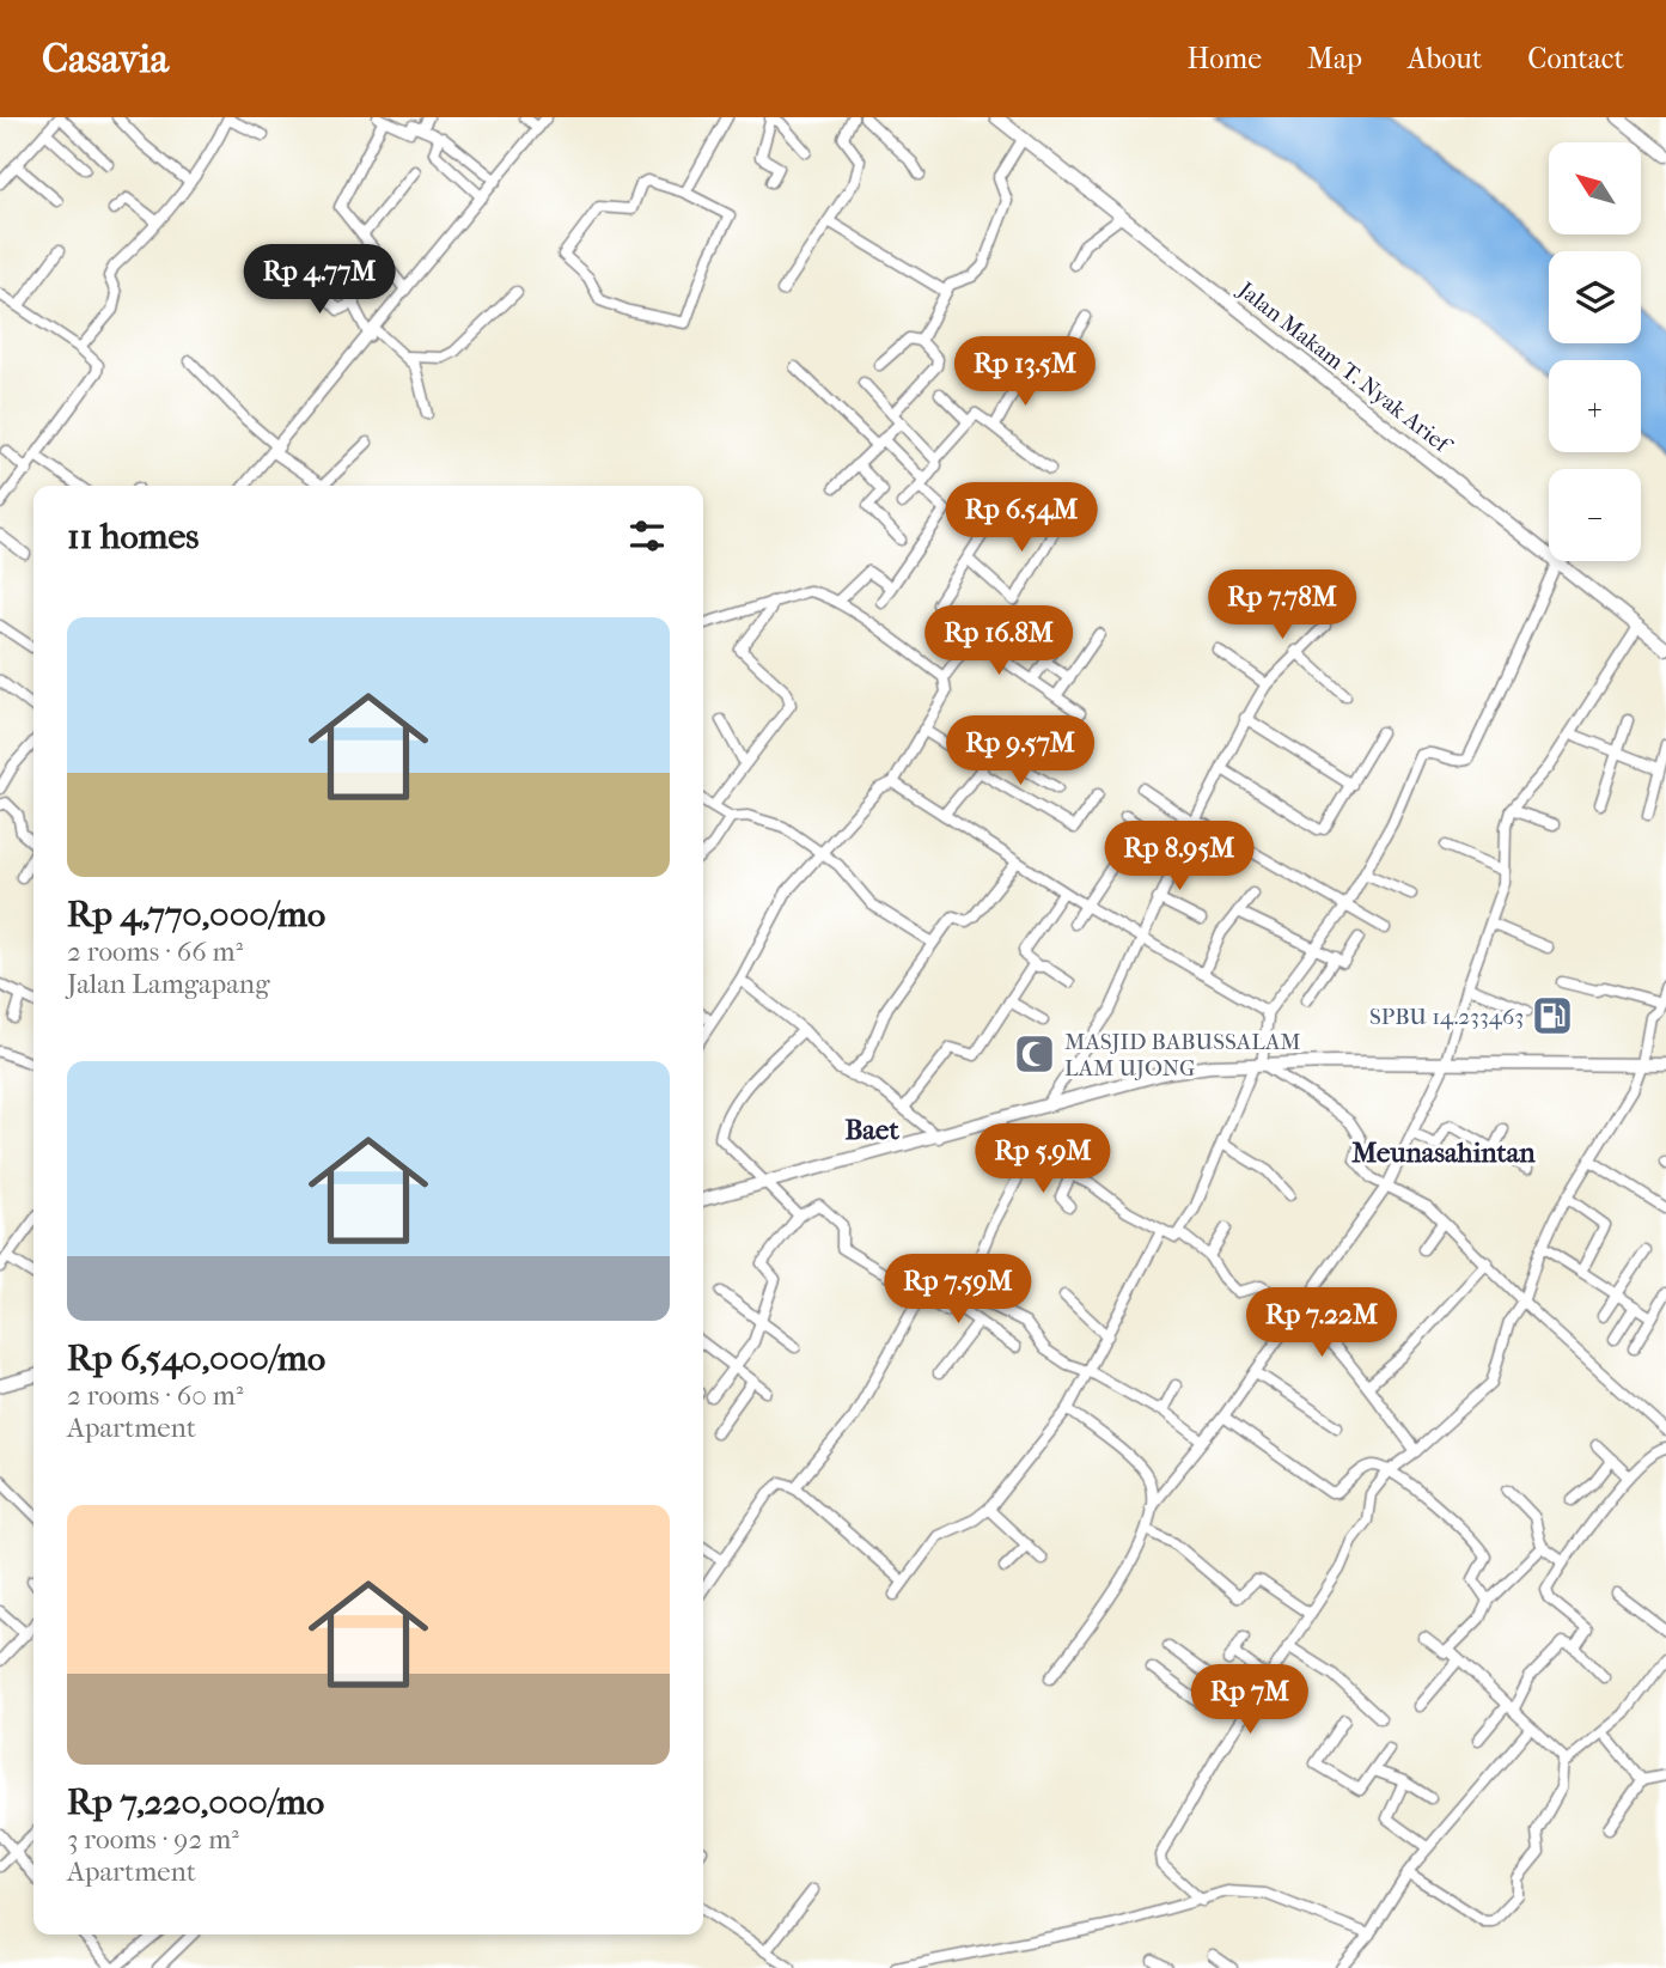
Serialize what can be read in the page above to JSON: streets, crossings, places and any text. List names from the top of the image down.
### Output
{
  "streets": {
    "street": ["Jalan Makam T. Nyak Arief"]
  },
  "districts": ["Baet", "Meunasahintan"],
  "places": {
    "fuel station": ["SPBU 14.233463"],
    "mosque": ["MASJID BABUSSALAM LAM UJONG"]
  },
  "north": "top left",
  "page": {
    "header": "Casavia",
    "nav": [
      "Home",
      "Map",
      "About",
      "Contact"
    ],
    "map_buttons": ["+", "−"],
    "price": [
      "Rp 4.77M",
      "Rp 13.5M",
      "Rp 6.54M",
      "Rp 7.78M",
      "Rp 16.8M",
      "Rp 9.57M",
      "Rp 8.95M",
      "Rp 5.9M",
      "Rp 7.59M",
      "Rp 7.22M",
      "Rp 7M"
    ],
    "heading": "11 homes",
    "list": [
      {
        "name": "Rp 4,770,000/mo",
        "note": "2 rooms · 66 m² · Jalan Lamgapang"
      },
      {
        "name": "Rp 6,540,000/mo",
        "note": "2 rooms · 60 m² · Apartment"
      },
      {
        "name": "Rp 7,220,000/mo",
        "note": "3 rooms · 92 m² · Apartment"
      }
    ]
  }
}
